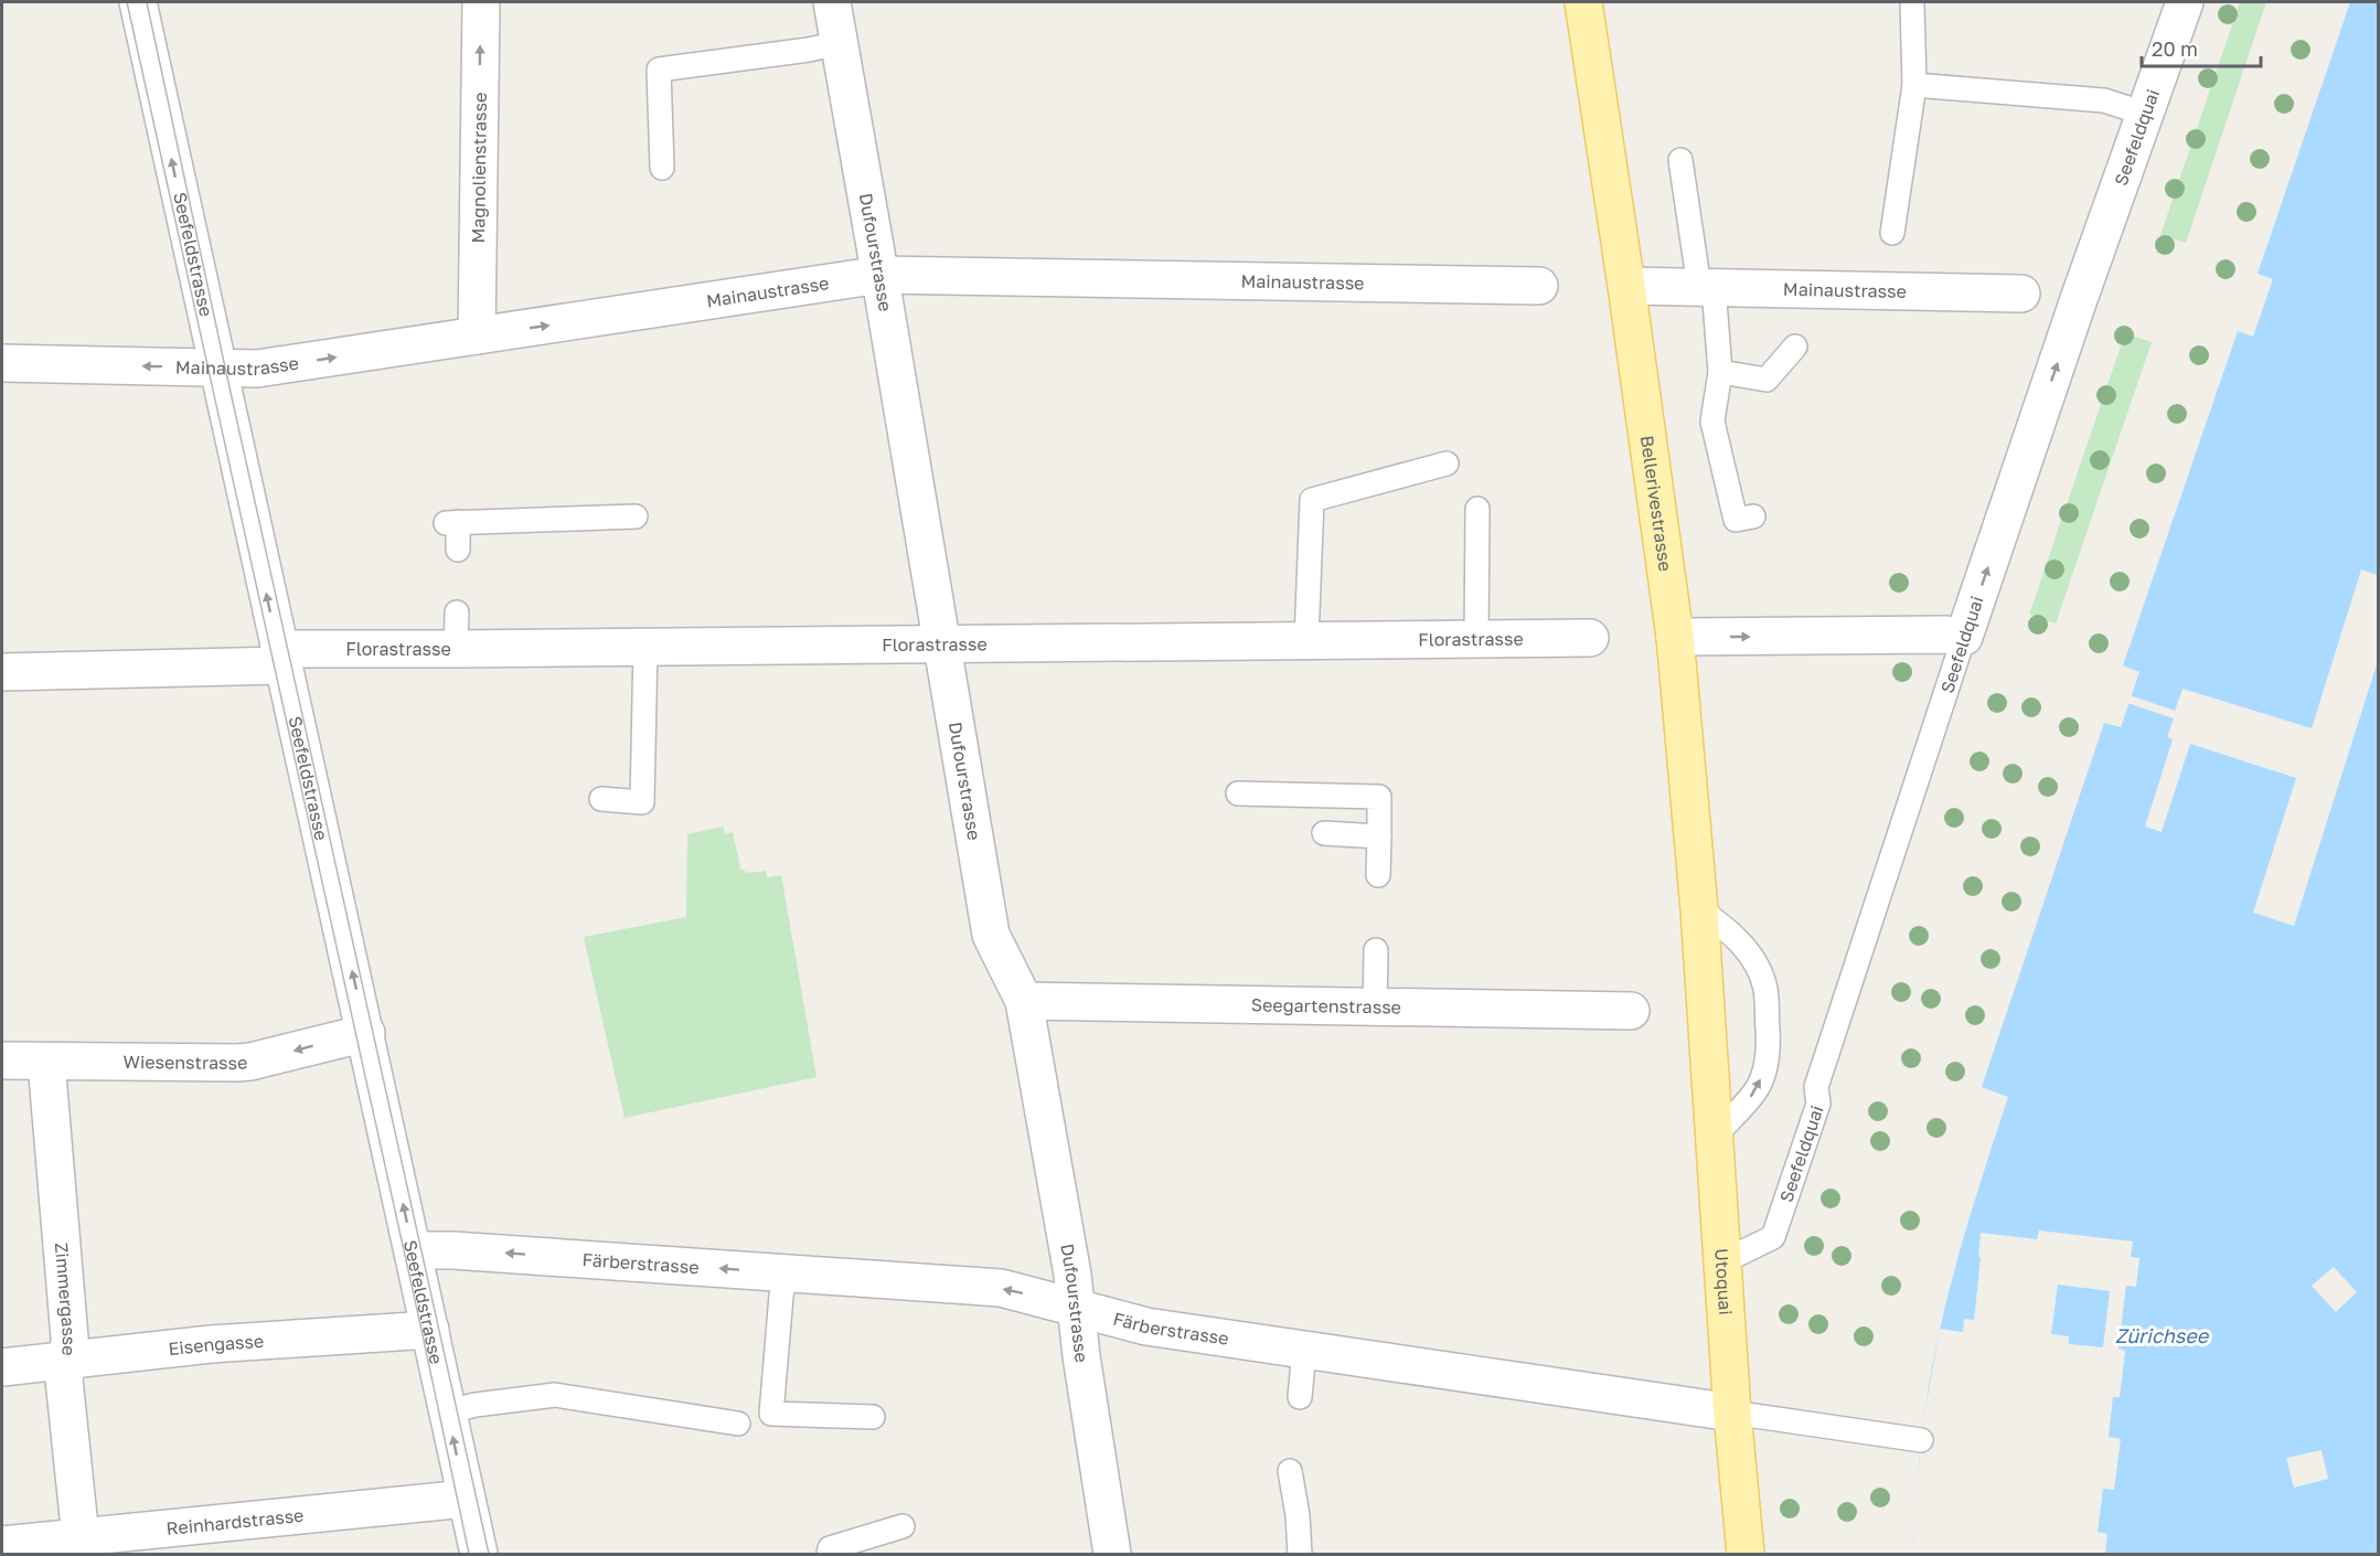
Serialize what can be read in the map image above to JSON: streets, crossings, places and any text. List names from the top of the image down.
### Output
{
  "streets": {
    "main road": ["Bellerivestrasse", "Utoquai"],
    "street": [
      "Seefeldquai",
      "Magnolienstrasse",
      "Dufourstrasse",
      "Seefeldstrasse",
      "Mainaustrasse",
      "Florastrasse",
      "Seegartenstrasse",
      "Wiesenstrasse",
      "Färberstrasse",
      "Zimmergasse",
      "Eisengasse",
      "Reinhardstrasse"
    ]
  },
  "crossings": [
    ["Seefeldquai", "Utoquai"],
    ["Magnolienstrasse", "Mainaustrasse"],
    ["Dufourstrasse", "Mainaustrasse"],
    ["Dufourstrasse", "Florastrasse"],
    ["Dufourstrasse", "Seegartenstrasse"],
    ["Dufourstrasse", "Färberstrasse"],
    ["Seefeldstrasse", "Mainaustrasse"],
    ["Seefeldstrasse", "Florastrasse"],
    ["Seefeldstrasse", "Wiesenstrasse"],
    ["Seefeldstrasse", "Färberstrasse"],
    ["Seefeldstrasse", "Eisengasse"],
    ["Seefeldstrasse", "Reinhardstrasse"],
    ["Mainaustrasse", "Bellerivestrasse"],
    ["Bellerivestrasse", "Utoquai"],
    ["Wiesenstrasse", "Zimmergasse"],
    ["Färberstrasse", "Utoquai"],
    ["Zimmergasse", "Eisengasse"],
    ["Zimmergasse", "Reinhardstrasse"]
  ],
  "one_way": [
    "Seefeldquai",
    "Magnolienstrasse",
    "Seefeldstrasse",
    "Wiesenstrasse",
    "Färberstrasse"
  ],
  "water": ["Zürichsee"],
  "scale_bar": "20 m"
}
